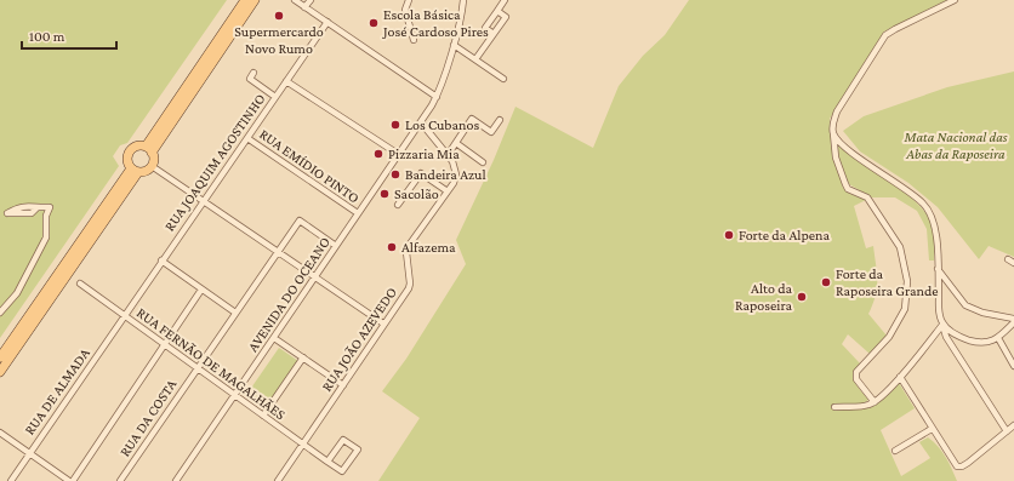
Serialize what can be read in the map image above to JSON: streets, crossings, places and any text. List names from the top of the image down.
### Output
{
  "streets": {
    "street": [
      "RUA JOAQUIM AGOSTINHO",
      "RUA EMÍDIO PINTO",
      "AVENIDA DO OCEANO",
      "RUA JOÃO AZEVEDO",
      "RUA FERNÃO DE MAGALHÃES",
      "RUA DE ALMADA",
      "RUA DA COSTA"
    ]
  },
  "crossings": [
    ["RUA JOAQUIM AGOSTINHO", "RUA EMÍDIO PINTO"],
    ["RUA JOAQUIM AGOSTINHO", "RUA FERNÃO DE MAGALHÃES"],
    ["RUA JOAQUIM AGOSTINHO", "RUA DE ALMADA"],
    ["RUA EMÍDIO PINTO", "AVENIDA DO OCEANO"],
    ["AVENIDA DO OCEANO", "RUA JOÃO AZEVEDO"],
    ["AVENIDA DO OCEANO", "RUA FERNÃO DE MAGALHÃES"],
    ["AVENIDA DO OCEANO", "RUA DA COSTA"],
    ["RUA JOÃO AZEVEDO", "RUA FERNÃO DE MAGALHÃES"],
    ["RUA FERNÃO DE MAGALHÃES", "RUA DE ALMADA"],
    ["RUA FERNÃO DE MAGALHÃES", "RUA DA COSTA"]
  ],
  "parks": ["Mata Nacional das Abas da Raposeira"],
  "places": [
    "Supermercardo Novo Rumo",
    "Escola Básica José Cardoso Pires",
    "Los Cubanos",
    "Pizzaria Mia",
    "Bandeira Azul",
    "Sacolão",
    "Forte da Alpena",
    "Alfazema",
    "Forte da Raposeira Grande",
    "Alto da Raposeira"
  ],
  "scale_bar": "100 m"
}
